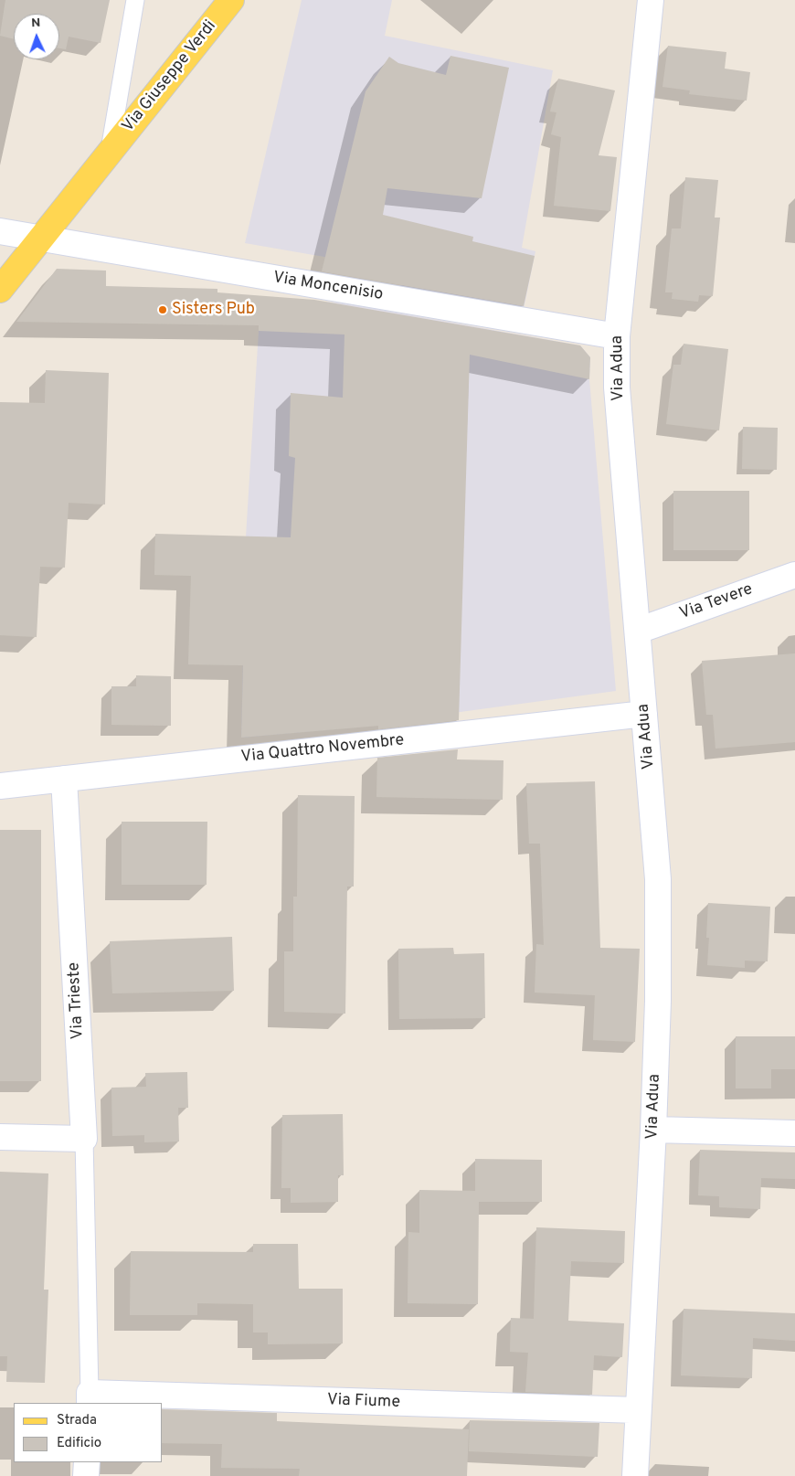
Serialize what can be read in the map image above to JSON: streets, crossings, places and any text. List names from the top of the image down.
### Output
{
  "streets": {
    "main road": ["Via Giuseppe Verdi"],
    "street": [
      "Via Moncenisio",
      "Via Adua",
      "Via Tevere",
      "Via Quattro Novembre",
      "Via Trieste",
      "Via Fiume"
    ]
  },
  "crossings": [
    ["Via Giuseppe Verdi", "Via Moncenisio"],
    ["Via Moncenisio", "Via Adua"],
    ["Via Adua", "Via Tevere"],
    ["Via Adua", "Via Quattro Novembre"],
    ["Via Adua", "Via Fiume"],
    ["Via Quattro Novembre", "Via Trieste"]
  ],
  "places": ["Sisters Pub"],
  "legend": ["Strada", "Edificio"],
  "north": "top"
}
